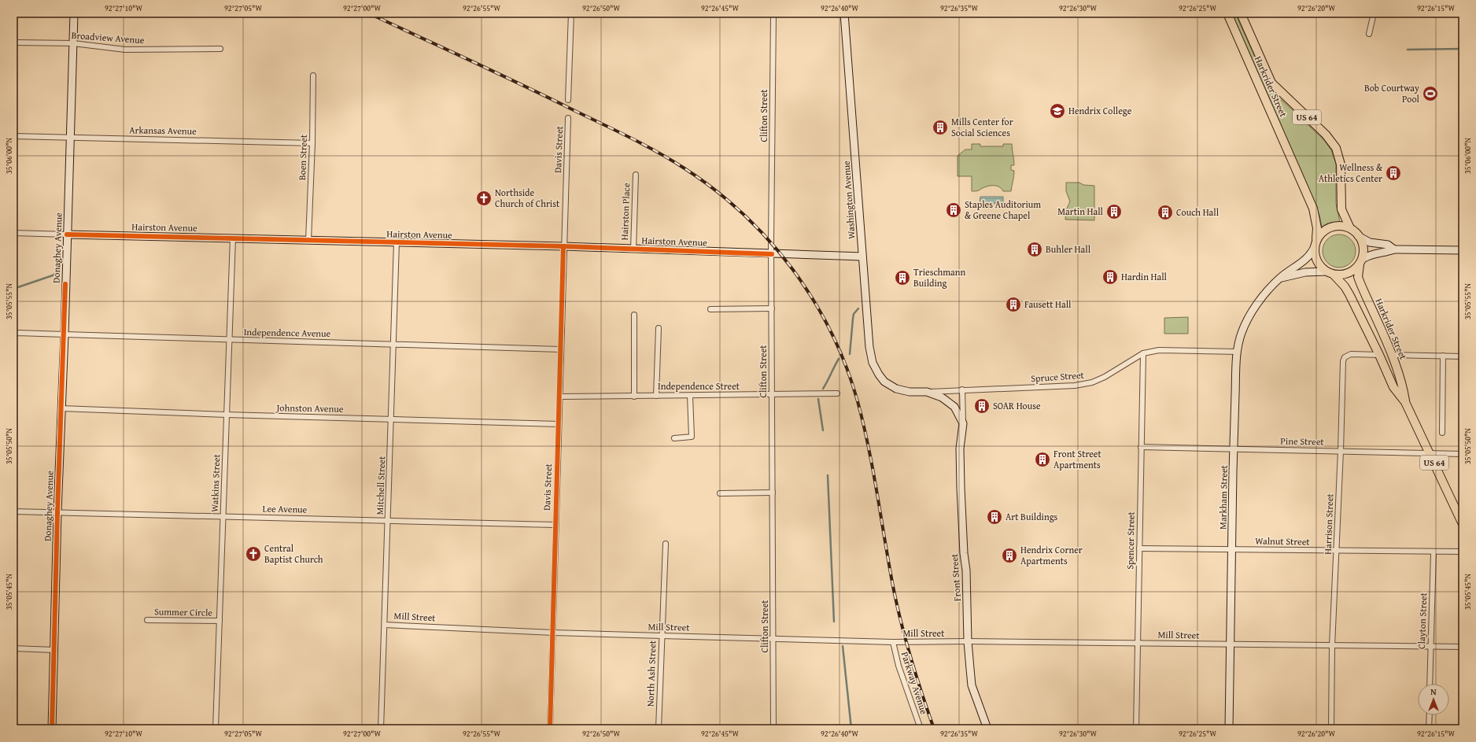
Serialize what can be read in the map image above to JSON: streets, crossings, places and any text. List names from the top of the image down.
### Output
{
  "streets": {
    "main road": ["Harkrider Street", "US 64"],
    "street": [
      "Broadview Avenue",
      "Clifton Street",
      "Arkansas Avenue",
      "Davis Street",
      "Boen Street",
      "Washington Avenue",
      "Hairston Place",
      "Hairston Avenue",
      "Donaghey Avenue",
      "Independence Avenue",
      "Spruce Street",
      "Independence Street",
      "Johnston Avenue",
      "Pine Street",
      "Watkins Street",
      "Mitchell Street",
      "Markham Street",
      "Lee Avenue",
      "Harrison Street",
      "Spencer Street",
      "Walnut Street",
      "Front Street",
      "Summer Circle",
      "Mill Street",
      "Clayton Street",
      "North Ash Street",
      "Parkway Avenue"
    ]
  },
  "crossings": [
    ["Broadview Avenue", "Donaghey Avenue"],
    ["Harkrider Street", "Pine Street"],
    ["Harkrider Street", "Markham Street"],
    ["Harkrider Street", "Harrison Street"],
    ["Clifton Street", "Hairston Avenue"],
    ["Clifton Street", "Independence Street"],
    ["Clifton Street", "Mill Street"],
    ["Arkansas Avenue", "Boen Street"],
    ["Arkansas Avenue", "Donaghey Avenue"],
    ["Davis Street", "Hairston Avenue"],
    ["Davis Street", "Independence Avenue"],
    ["Davis Street", "Independence Street"],
    ["Davis Street", "Johnston Avenue"],
    ["Davis Street", "Lee Avenue"],
    ["Davis Street", "Mill Street"],
    ["Boen Street", "Hairston Avenue"],
    ["Washington Avenue", "Hairston Avenue"],
    ["Washington Avenue", "Spruce Street"],
    ["Hairston Place", "Hairston Avenue"],
    ["Hairston Avenue", "Donaghey Avenue"],
    ["Hairston Avenue", "Watkins Street"],
    ["Hairston Avenue", "Mitchell Street"],
    ["Donaghey Avenue", "Independence Avenue"],
    ["Donaghey Avenue", "Johnston Avenue"],
    ["Donaghey Avenue", "Lee Avenue"],
    ["Independence Avenue", "Watkins Street"],
    ["Independence Avenue", "Mitchell Street"],
    ["Spruce Street", "Markham Street"],
    ["Spruce Street", "Spencer Street"],
    ["Spruce Street", "Front Street"],
    ["Johnston Avenue", "Watkins Street"],
    ["Johnston Avenue", "Mitchell Street"],
    ["Pine Street", "Markham Street"],
    ["Pine Street", "Harrison Street"],
    ["Pine Street", "Spencer Street"],
    ["Watkins Street", "Lee Avenue"],
    ["Watkins Street", "Summer Circle"],
    ["Mitchell Street", "Lee Avenue"],
    ["Mitchell Street", "Mill Street"],
    ["Markham Street", "Walnut Street"],
    ["Markham Street", "Mill Street"],
    ["Harrison Street", "Walnut Street"],
    ["Harrison Street", "Mill Street"],
    ["Spencer Street", "Walnut Street"],
    ["Spencer Street", "Mill Street"],
    ["Walnut Street", "Clayton Street"],
    ["Front Street", "Mill Street"],
    ["Mill Street", "Clayton Street"],
    ["Mill Street", "North Ash Street"],
    ["Mill Street", "Parkway Avenue"]
  ],
  "places": {
    "sports": ["Bob Courtway Pool"],
    "school or university": ["Hendrix College"],
    "building": [
      "Mills Center for Social Sciences",
      "Wellness & Athletics Center",
      "Staples Auditorium & Greene Chapel",
      "Martin Hall",
      "Couch Hall",
      "Buhler Hall",
      "Hardin Hall",
      "Trieschmann Building",
      "Fausett Hall",
      "SOAR House",
      "Front Street Apartments",
      "Art Buildings",
      "Hendrix Corner Apartments"
    ],
    "church": ["Northside Church of Christ", "Central Baptist Church"]
  },
  "north": "top",
  "coordinates": [
    "92°27'10\"W",
    "92°27'05\"W",
    "92°27'00\"W",
    "92°26'55\"W",
    "92°26'50\"W",
    "92°26'45\"W",
    "92°26'40\"W",
    "92°26'35\"W",
    "92°26'30\"W",
    "92°26'25\"W",
    "92°26'20\"W",
    "92°26'15\"W",
    "35°06'00\"N",
    "35°05'55\"N",
    "35°05'50\"N",
    "35°05'45\"N"
  ]
}
